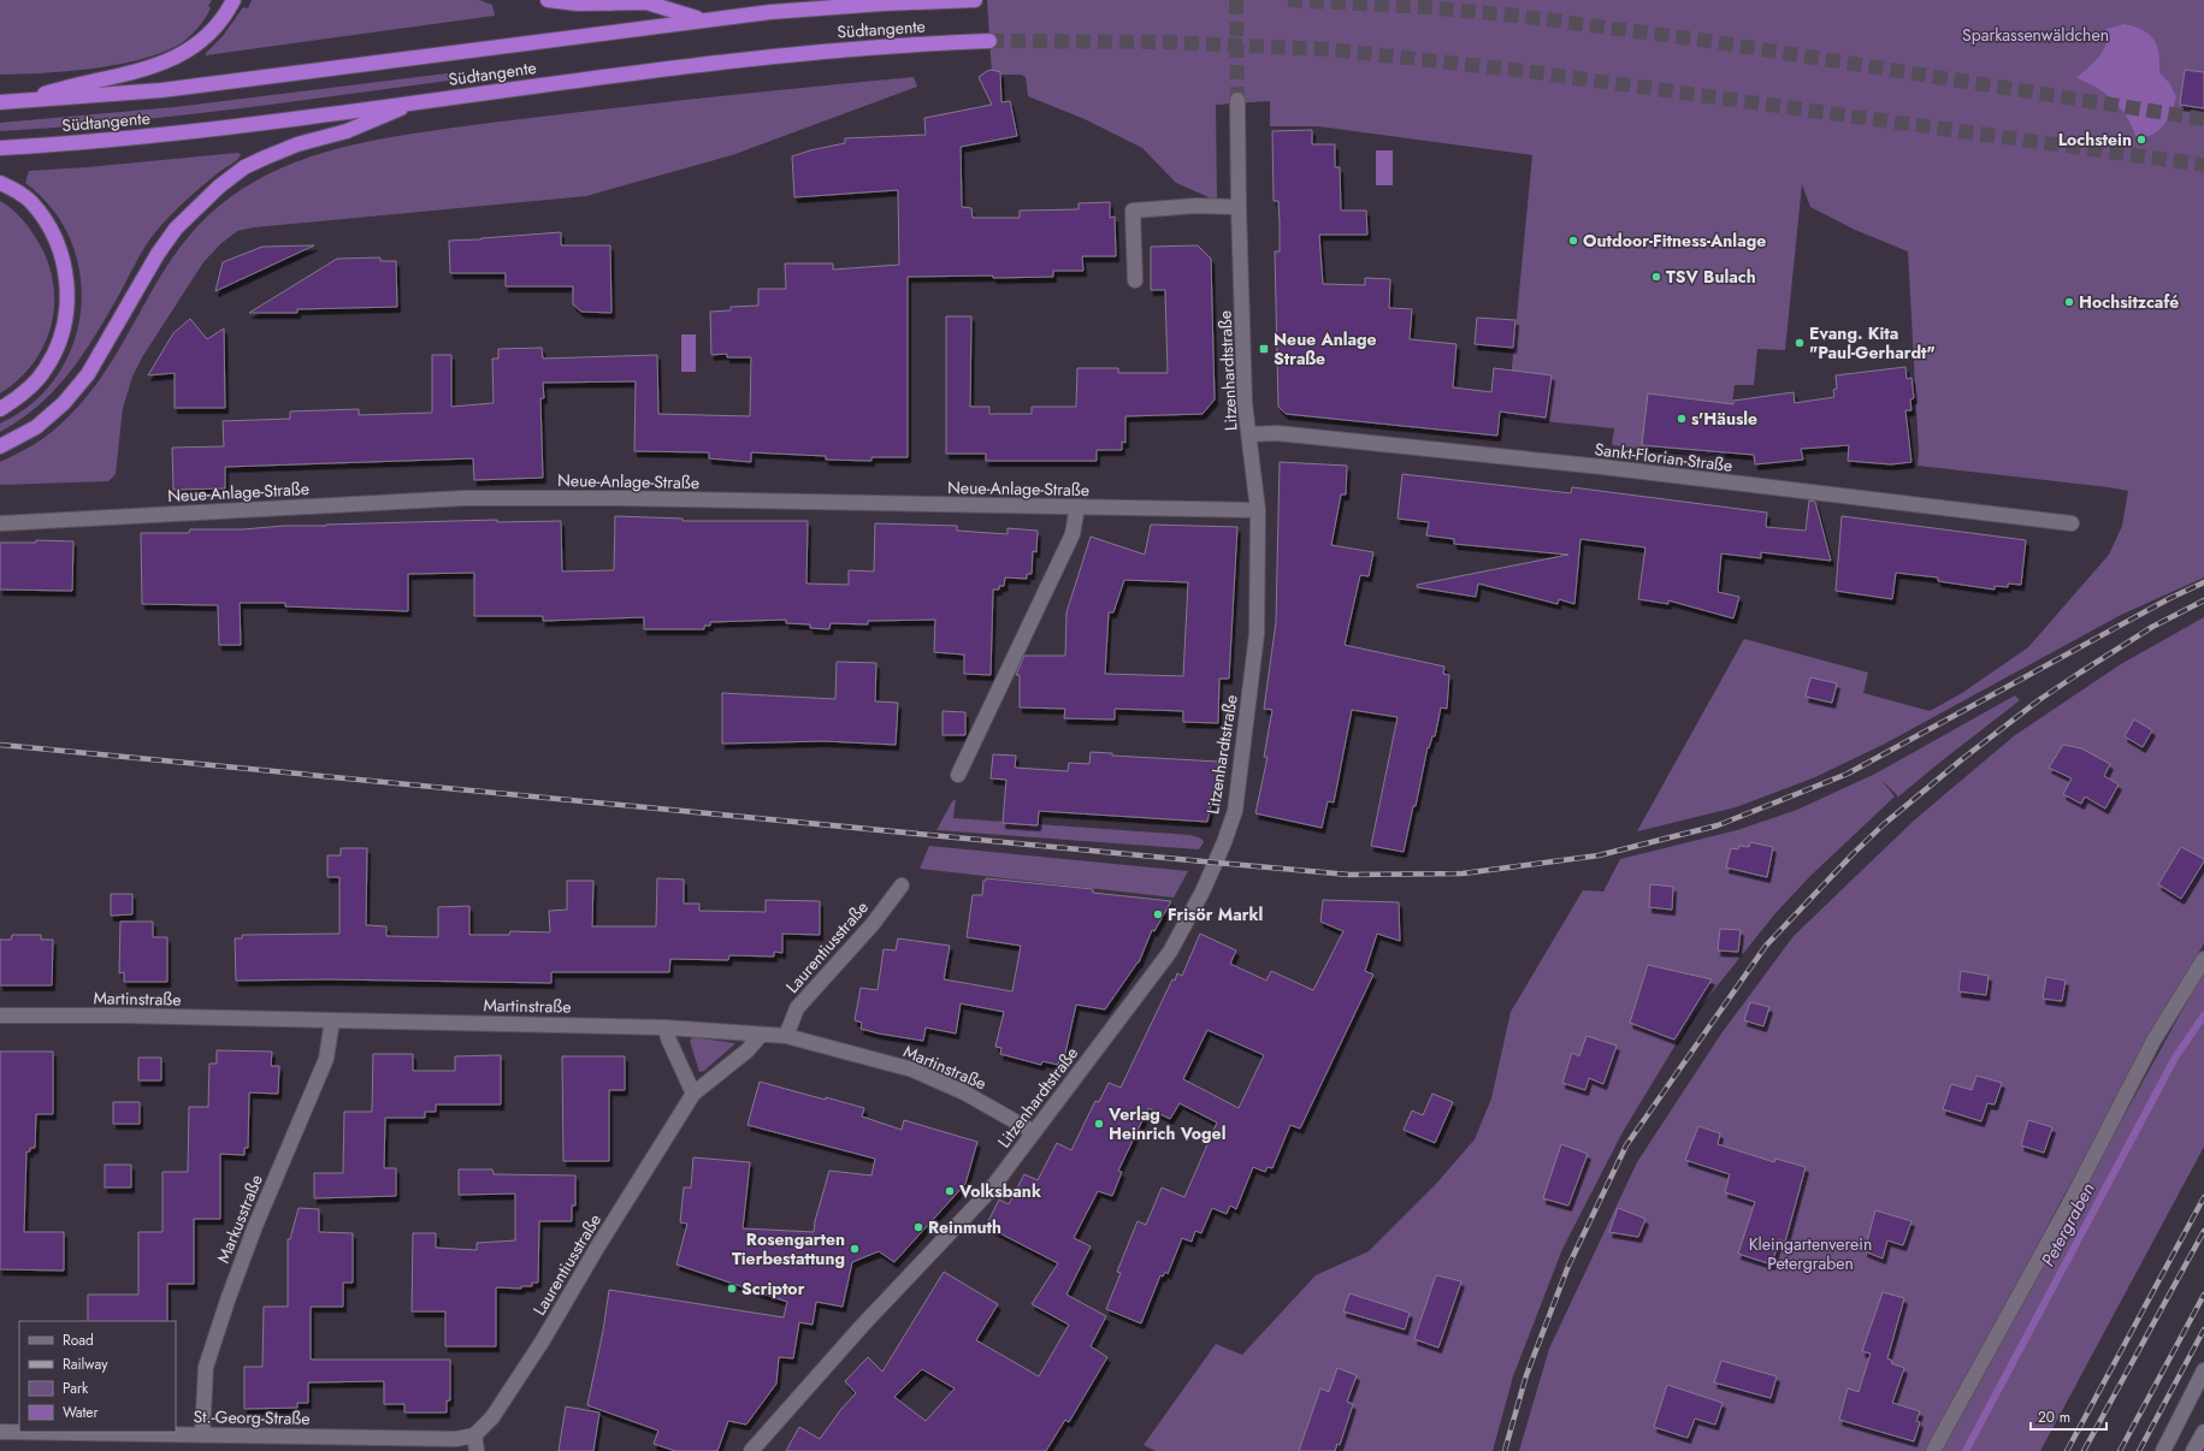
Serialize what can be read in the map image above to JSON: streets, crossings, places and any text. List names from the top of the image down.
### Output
{
  "streets": {
    "highway": ["Südtangente"],
    "street": [
      "Litzenhardtstraße",
      "Sankt-Florian-Straße",
      "Neue-Anlage-Straße",
      "Laurentiusstraße",
      "Martinstraße",
      "Markusstraße",
      "St.-Georg-Straße"
    ]
  },
  "crossings": [
    ["Litzenhardtstraße", "Sankt-Florian-Straße"],
    ["Litzenhardtstraße", "Neue-Anlage-Straße"],
    ["Litzenhardtstraße", "Martinstraße"],
    ["Laurentiusstraße", "Martinstraße"],
    ["Laurentiusstraße", "St.-Georg-Straße"],
    ["Martinstraße", "Markusstraße"],
    ["Markusstraße", "St.-Georg-Straße"]
  ],
  "water": ["Petergraben"],
  "parks": ["Sparkassenwäldchen", "Kleingartenverein Petergraben"],
  "places": {
    "other": [
      "Lochstein",
      "Outdoor-Fitness-Anlage",
      "TSV Bulach",
      "Hochsitzcafé",
      "Evang. Kita \"Paul-Gerhardt\"",
      "s'Häusle",
      "Frisör Markl",
      "Verlag Heinrich Vogel",
      "Volksbank",
      "Reinmuth",
      "Rosengarten Tierbestattung",
      "Scriptor"
    ],
    "transit": ["Neue Anlage Straße"]
  },
  "legend": [
    "Road",
    "Railway",
    "Park",
    "Water"
  ],
  "scale_bar": "20 m"
}
